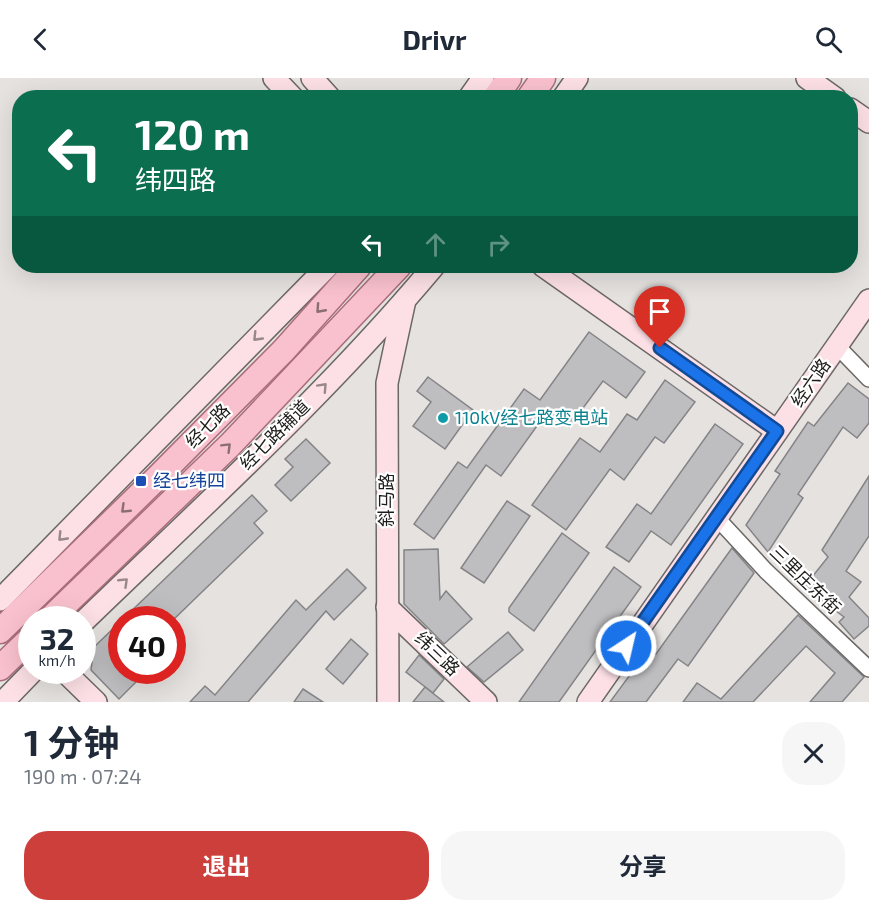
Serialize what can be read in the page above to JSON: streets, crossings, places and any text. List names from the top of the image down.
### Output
{
  "streets": {
    "main road": ["经七路"],
    "street": [
      "经六路",
      "经七路辅道",
      "斜马路",
      "三里庄东街",
      "纬三路"
    ]
  },
  "crossings": [
    ["经六路", "三里庄东街"],
    ["经七路辅道", "斜马路"],
    ["斜马路", "纬三路"]
  ],
  "places": {
    "other": ["110kV经七路变电站"],
    "transit": ["经七纬四"]
  },
  "page": {
    "header": "Drivr",
    "turn": ["120 m", "纬四路"],
    "speed": "32 km/h",
    "limit": "40",
    "heading": ["1 分钟", "190 m · 07:24"],
    "buttons": ["退出", "分享"]
  }
}
